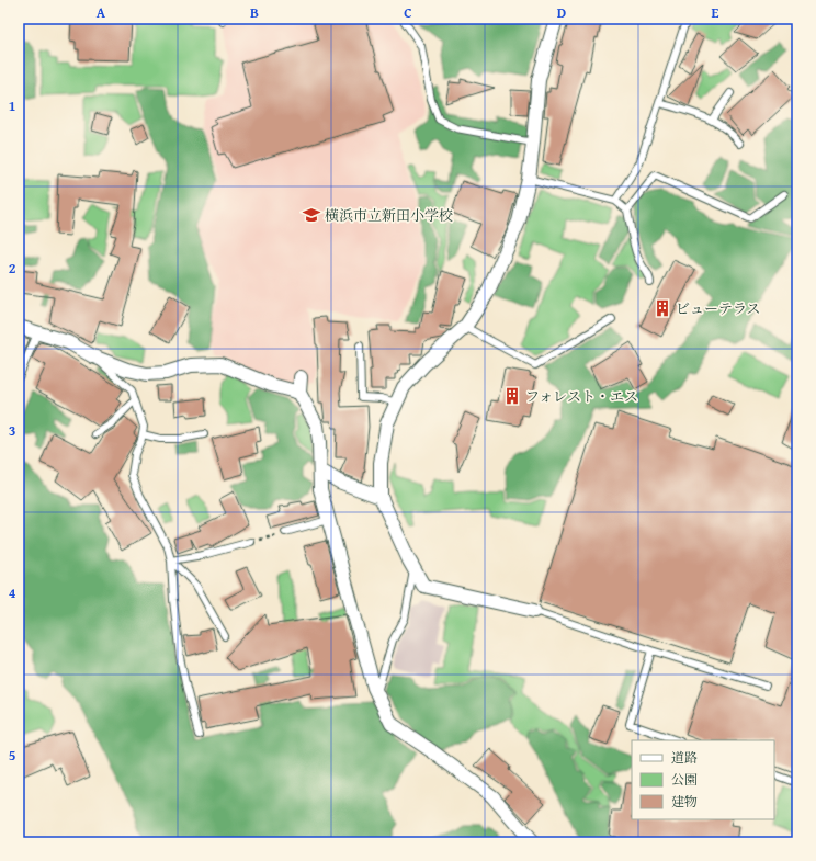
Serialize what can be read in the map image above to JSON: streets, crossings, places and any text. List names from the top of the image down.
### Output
{
  "places": {
    "school or university": ["横浜市立新田小学校"],
    "building": ["ビューテラス", "フォレスト・エス"]
  },
  "legend": ["道路", "公園", "建物"],
  "grid": {
    "columns": [
      "A",
      "B",
      "C",
      "D",
      "E"
    ],
    "rows": [
      "1",
      "2",
      "3",
      "4",
      "5"
    ]
  }
}
